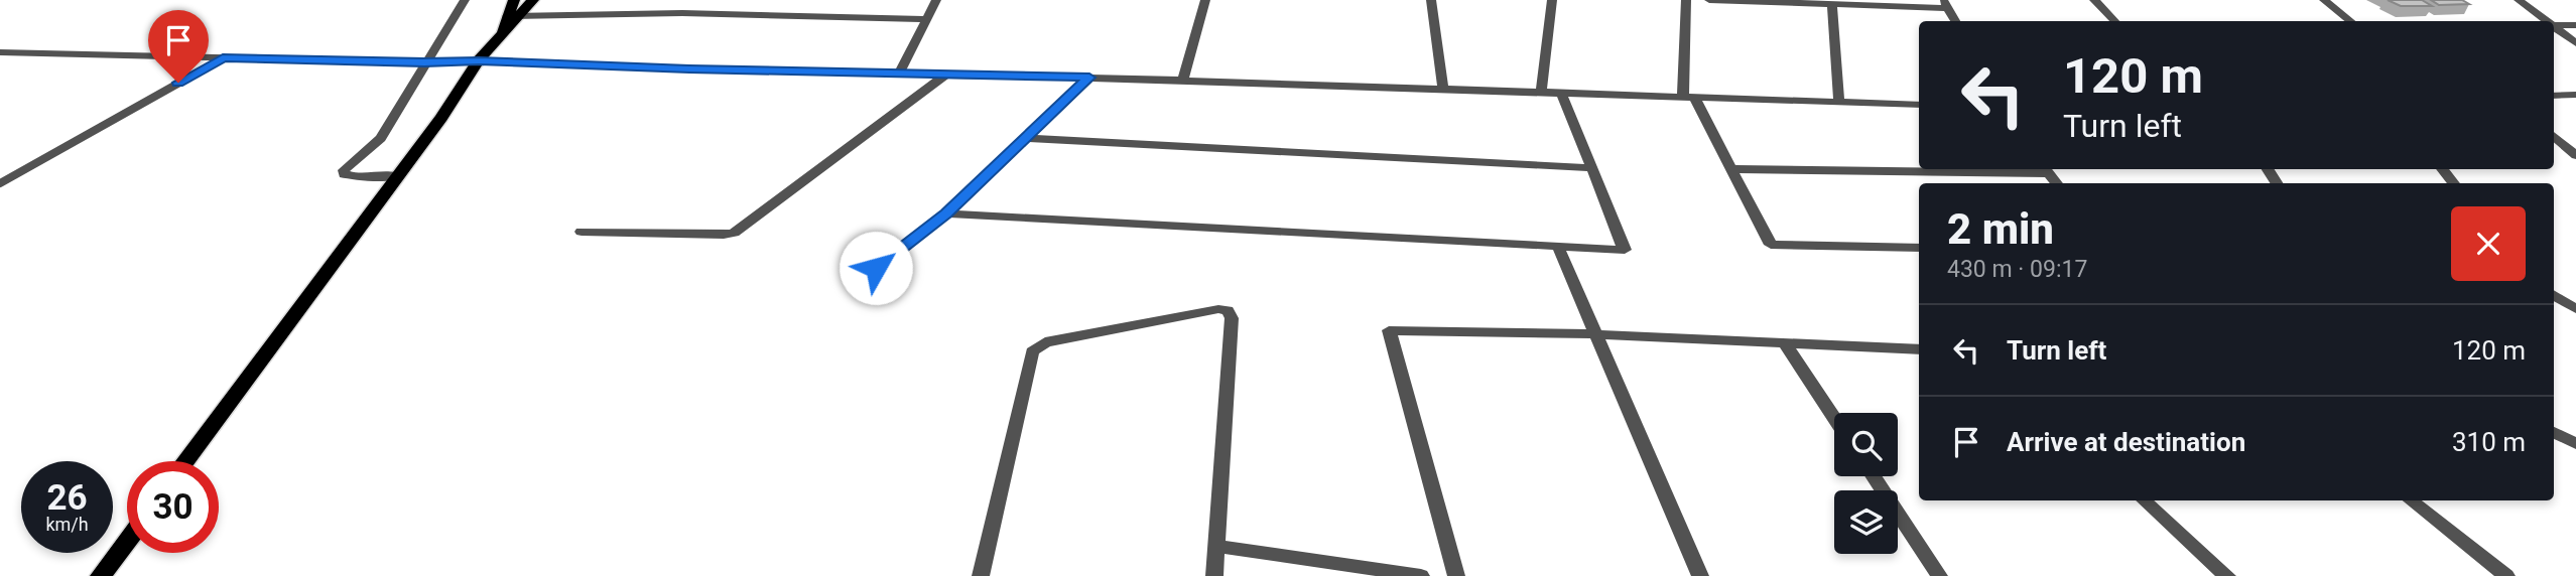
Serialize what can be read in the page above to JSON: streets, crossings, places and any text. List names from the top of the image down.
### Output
{
  "page": {
    "turn": ["120 m", "Turn left"],
    "heading": ["2 min", "430 m · 09:17"],
    "list": [
      {
        "name": "Turn left",
        "value": "120 m"
      },
      {
        "name": "Arrive at destination",
        "value": "310 m"
      }
    ],
    "speed": "26 km/h",
    "limit": "30"
  }
}
